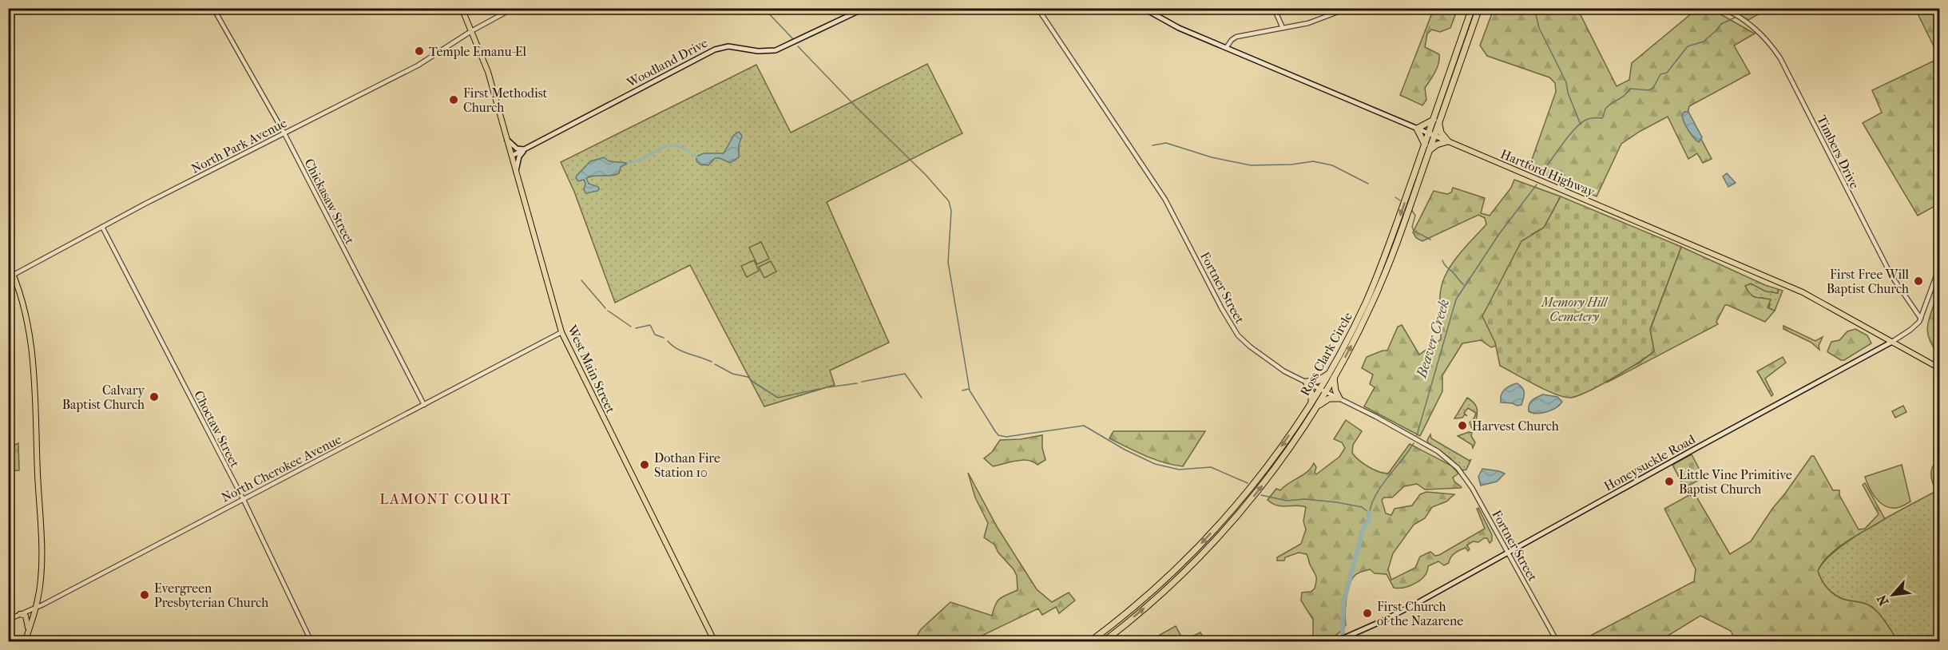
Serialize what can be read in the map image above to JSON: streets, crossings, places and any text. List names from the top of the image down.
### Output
{
  "streets": {
    "highway": ["Ross Clark Circle"],
    "main road": [
      "Woodland Drive",
      "Hartford Highway",
      "West Main Street",
      "Honeysuckle Road"
    ],
    "street": [
      "North Park Avenue",
      "Timbers Drive",
      "Chickasaw Street",
      "Fortner Street",
      "Choctaw Street",
      "North Cherokee Avenue"
    ]
  },
  "crossings": [
    ["Woodland Drive", "West Main Street"],
    ["North Park Avenue", "Chickasaw Street"],
    ["North Park Avenue", "West Main Street"],
    ["North Park Avenue", "Choctaw Street"],
    ["Timbers Drive", "Honeysuckle Road"],
    ["Hartford Highway", "Ross Clark Circle"],
    ["Hartford Highway", "Honeysuckle Road"],
    ["Chickasaw Street", "North Cherokee Avenue"],
    ["Fortner Street", "Ross Clark Circle"],
    ["Fortner Street", "Honeysuckle Road"],
    ["West Main Street", "North Cherokee Avenue"],
    ["Choctaw Street", "North Cherokee Avenue"]
  ],
  "districts": ["LAMONT COURT"],
  "water": ["Beaver Creek"],
  "parks": ["Memory Hill Cemetery"],
  "places": [
    "Temple Emanu-El",
    "First Methodist Church",
    "First Free Will Baptist Church",
    "Calvary Baptist Church",
    "Harvest Church",
    "Dothan Fire Station 10",
    "Little Vine Primitive Baptist Church",
    "Evergreen Presbyterian Church",
    "First Church of the Nazarene"
  ],
  "north": "bottom left"
}
